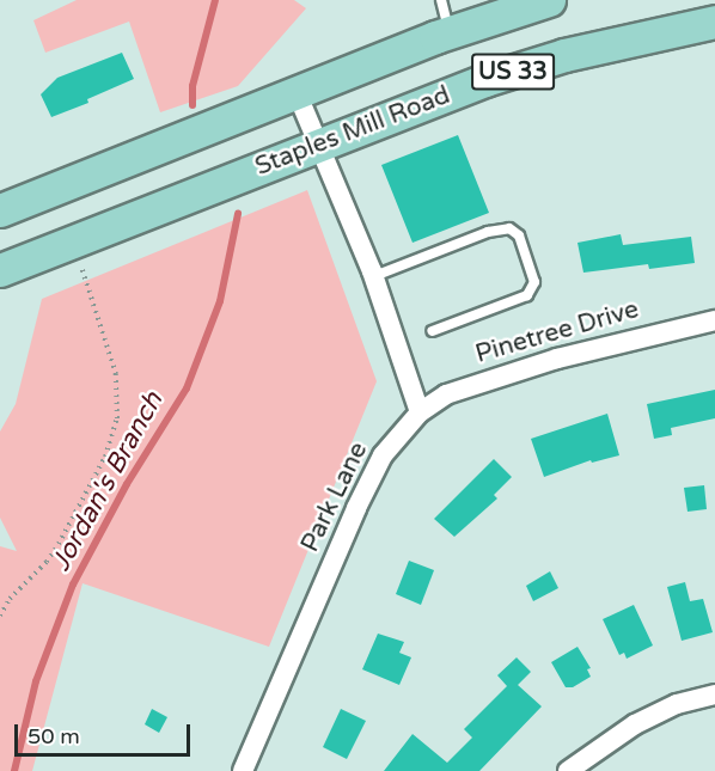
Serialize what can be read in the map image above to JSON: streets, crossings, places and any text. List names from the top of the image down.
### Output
{
  "streets": {
    "main road": ["US 33", "Staples Mill Road"],
    "street": ["Pinetree Drive", "Park Lane"]
  },
  "crossings": [
    ["Pinetree Drive", "Park Lane"]
  ],
  "water": ["Jordan's Branch"],
  "scale_bar": "50 m"
}
